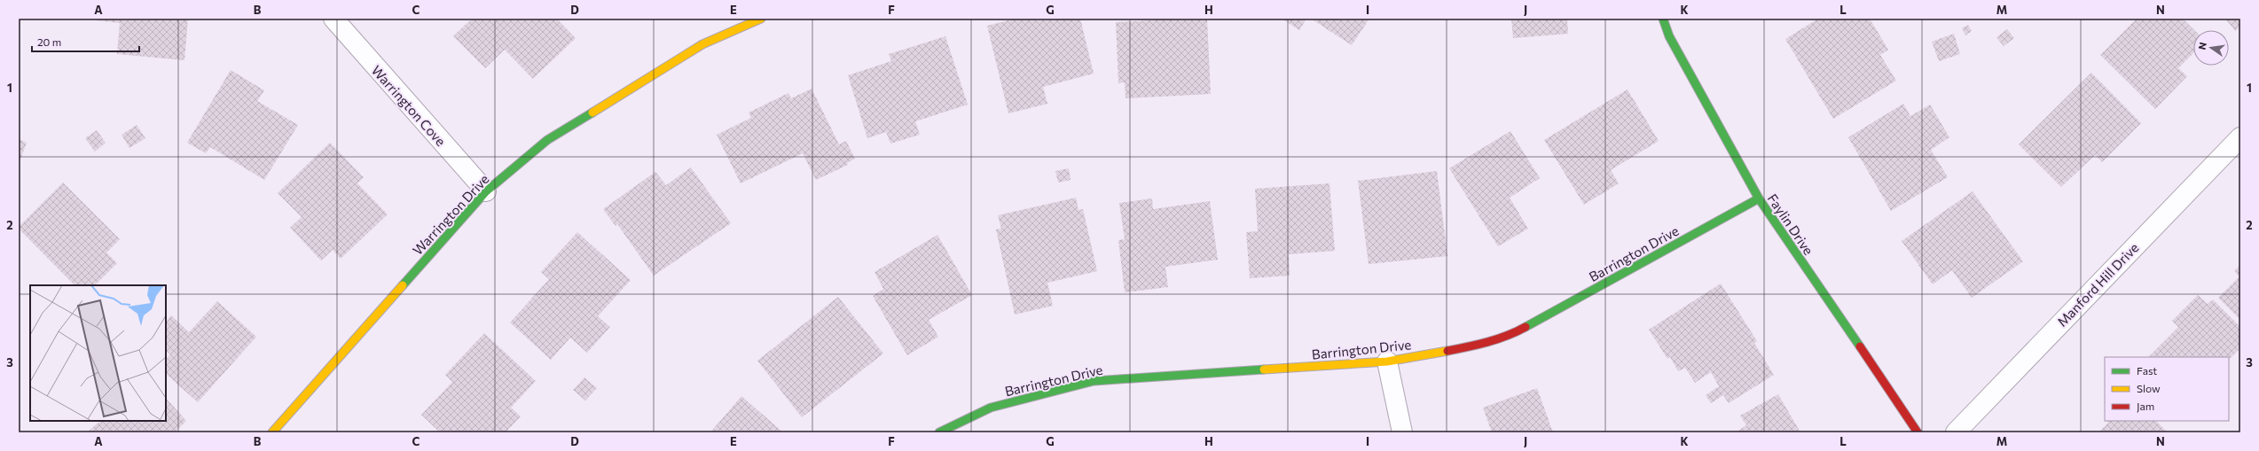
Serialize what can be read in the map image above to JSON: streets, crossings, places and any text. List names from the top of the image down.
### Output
{
  "streets": {
    "street": [
      "Warrington Cove",
      "Warrington Drive",
      "Faylin Drive",
      "Barrington Drive",
      "Manford Hill Drive"
    ]
  },
  "crossings": [
    ["Warrington Cove", "Warrington Drive"],
    ["Faylin Drive", "Barrington Drive"]
  ],
  "legend": ["Fast", "Slow", "Jam"],
  "scale_bar": "20 m",
  "north": "left",
  "grid": {
    "columns": [
      "A",
      "B",
      "C",
      "D",
      "E",
      "F",
      "G",
      "H",
      "I",
      "J",
      "K",
      "L",
      "M",
      "N"
    ],
    "rows": ["1", "2", "3"]
  }
}
